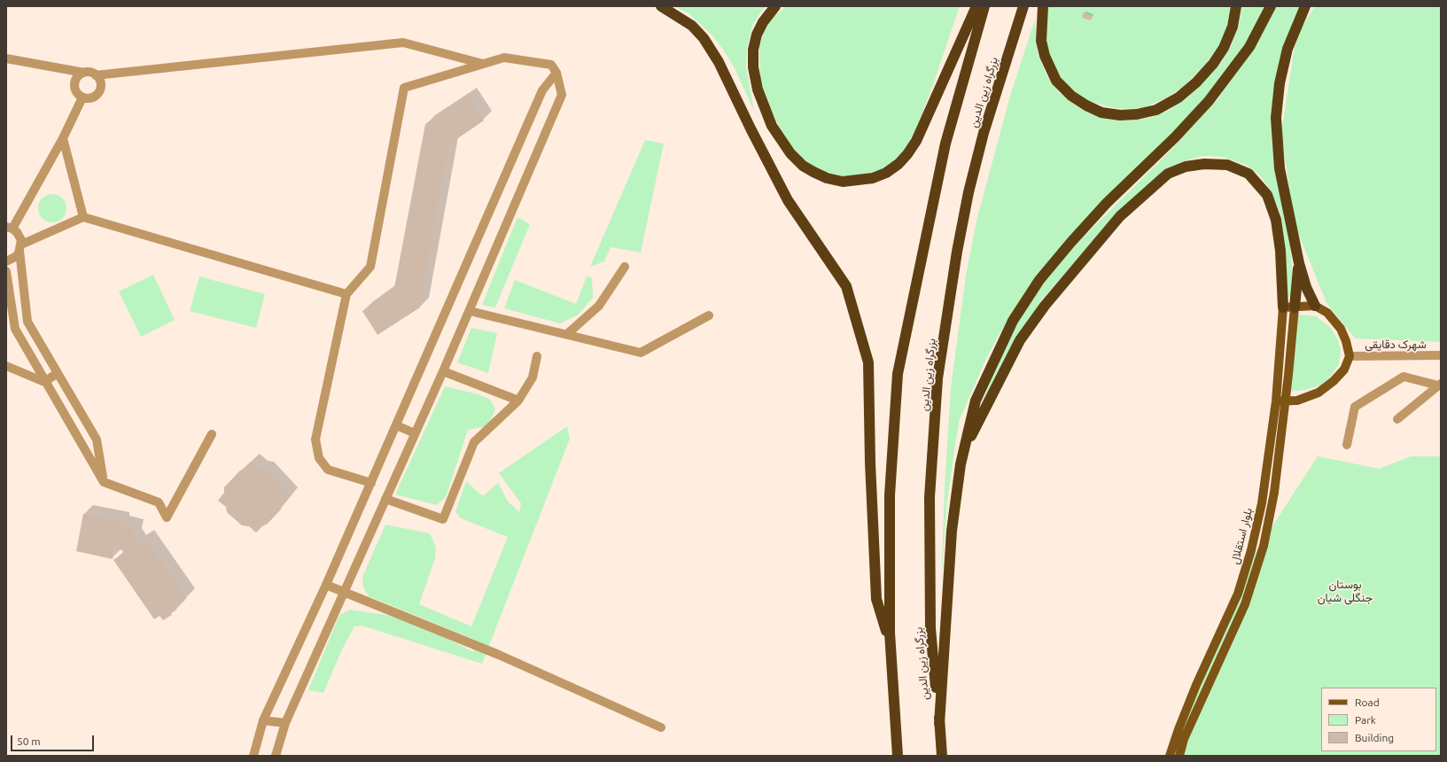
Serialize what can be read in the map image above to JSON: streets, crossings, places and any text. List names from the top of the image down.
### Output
{
  "streets": {
    "highway": ["بزرگراه زین الدین"],
    "main road": ["بلوار استقلال"],
    "street": ["شهرک دقایقی"]
  },
  "parks": ["بوستان جنگلی شیان"],
  "legend": ["Road", "Park", "Building"],
  "scale_bar": "50 m"
}
